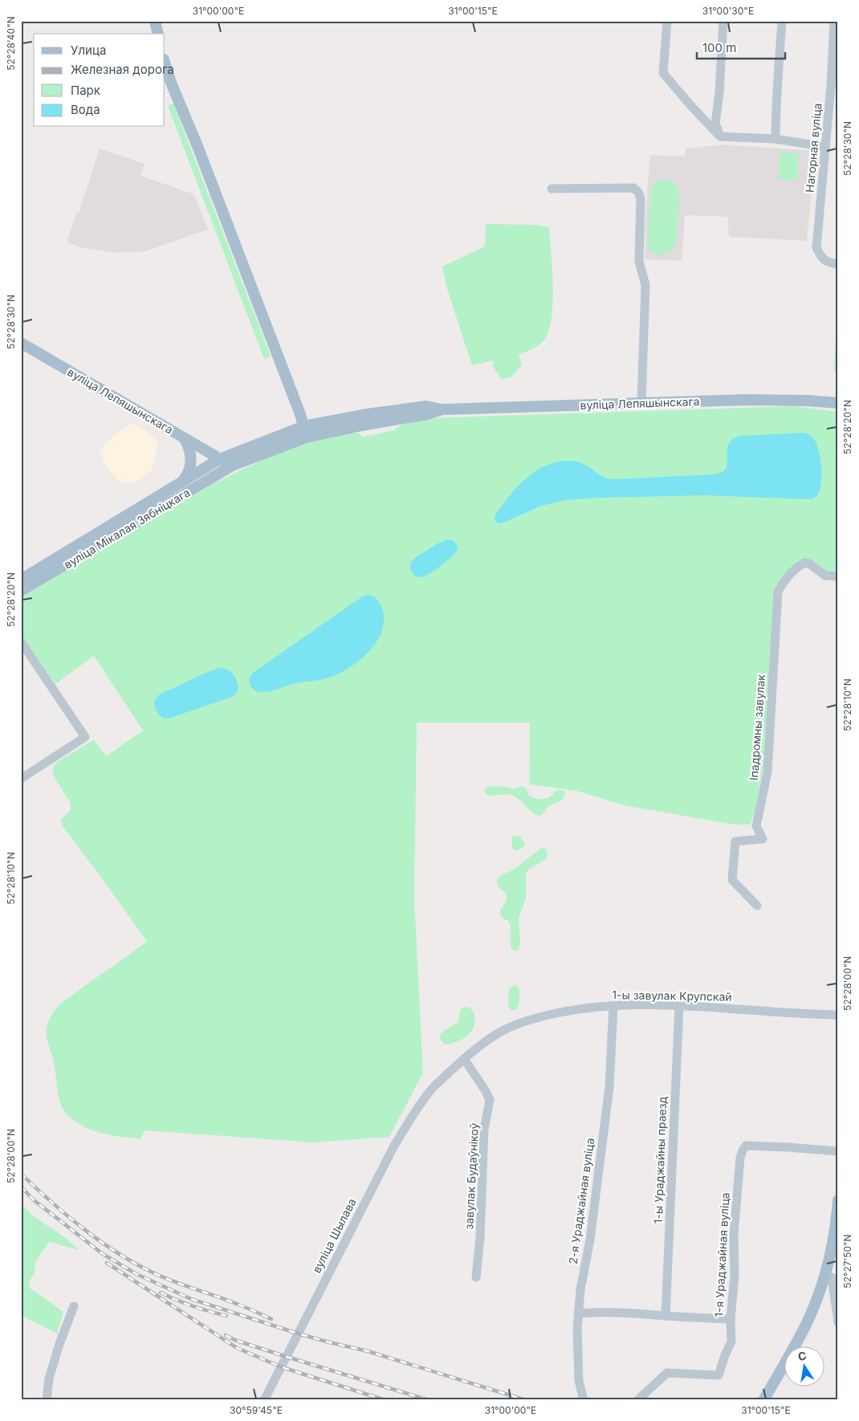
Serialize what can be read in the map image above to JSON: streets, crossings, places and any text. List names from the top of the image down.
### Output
{
  "streets": {
    "main road": ["вуліца Лепяшынскага", "вуліца Мікалая Зябніцкага"],
    "street": [
      "Нагорная вуліца",
      "Іпадромны завулак",
      "1-ы завулак Крупскай",
      "1-ы Ураджайны праезд",
      "завулак Будаўнікоў",
      "2-я Ураджайная вуліца",
      "вуліца Шылава",
      "1-я Ураджайная вуліца"
    ]
  },
  "crossings": [
    ["вуліца Лепяшынскага", "вуліца Мікалая Зябніцкага"],
    ["1-ы завулак Крупскай", "1-ы Ураджайны праезд"],
    ["1-ы завулак Крупскай", "завулак Будаўнікоў"],
    ["1-ы завулак Крупскай", "2-я Ураджайная вуліца"],
    ["1-ы завулак Крупскай", "вуліца Шылава"]
  ],
  "legend": [
    "Улица",
    "Железная дорога",
    "Парк",
    "Вода"
  ],
  "scale_bar": "100 m",
  "north": "top",
  "coordinates": [
    "31°00'00\"E",
    "31°00'15\"E",
    "31°00'30\"E",
    "52°28'40\"N",
    "52°28'30\"N",
    "52°28'20\"N",
    "52°28'10\"N",
    "52°28'00\"N",
    "52°27'50\"N",
    "30°59'45\"E"
  ]
}
